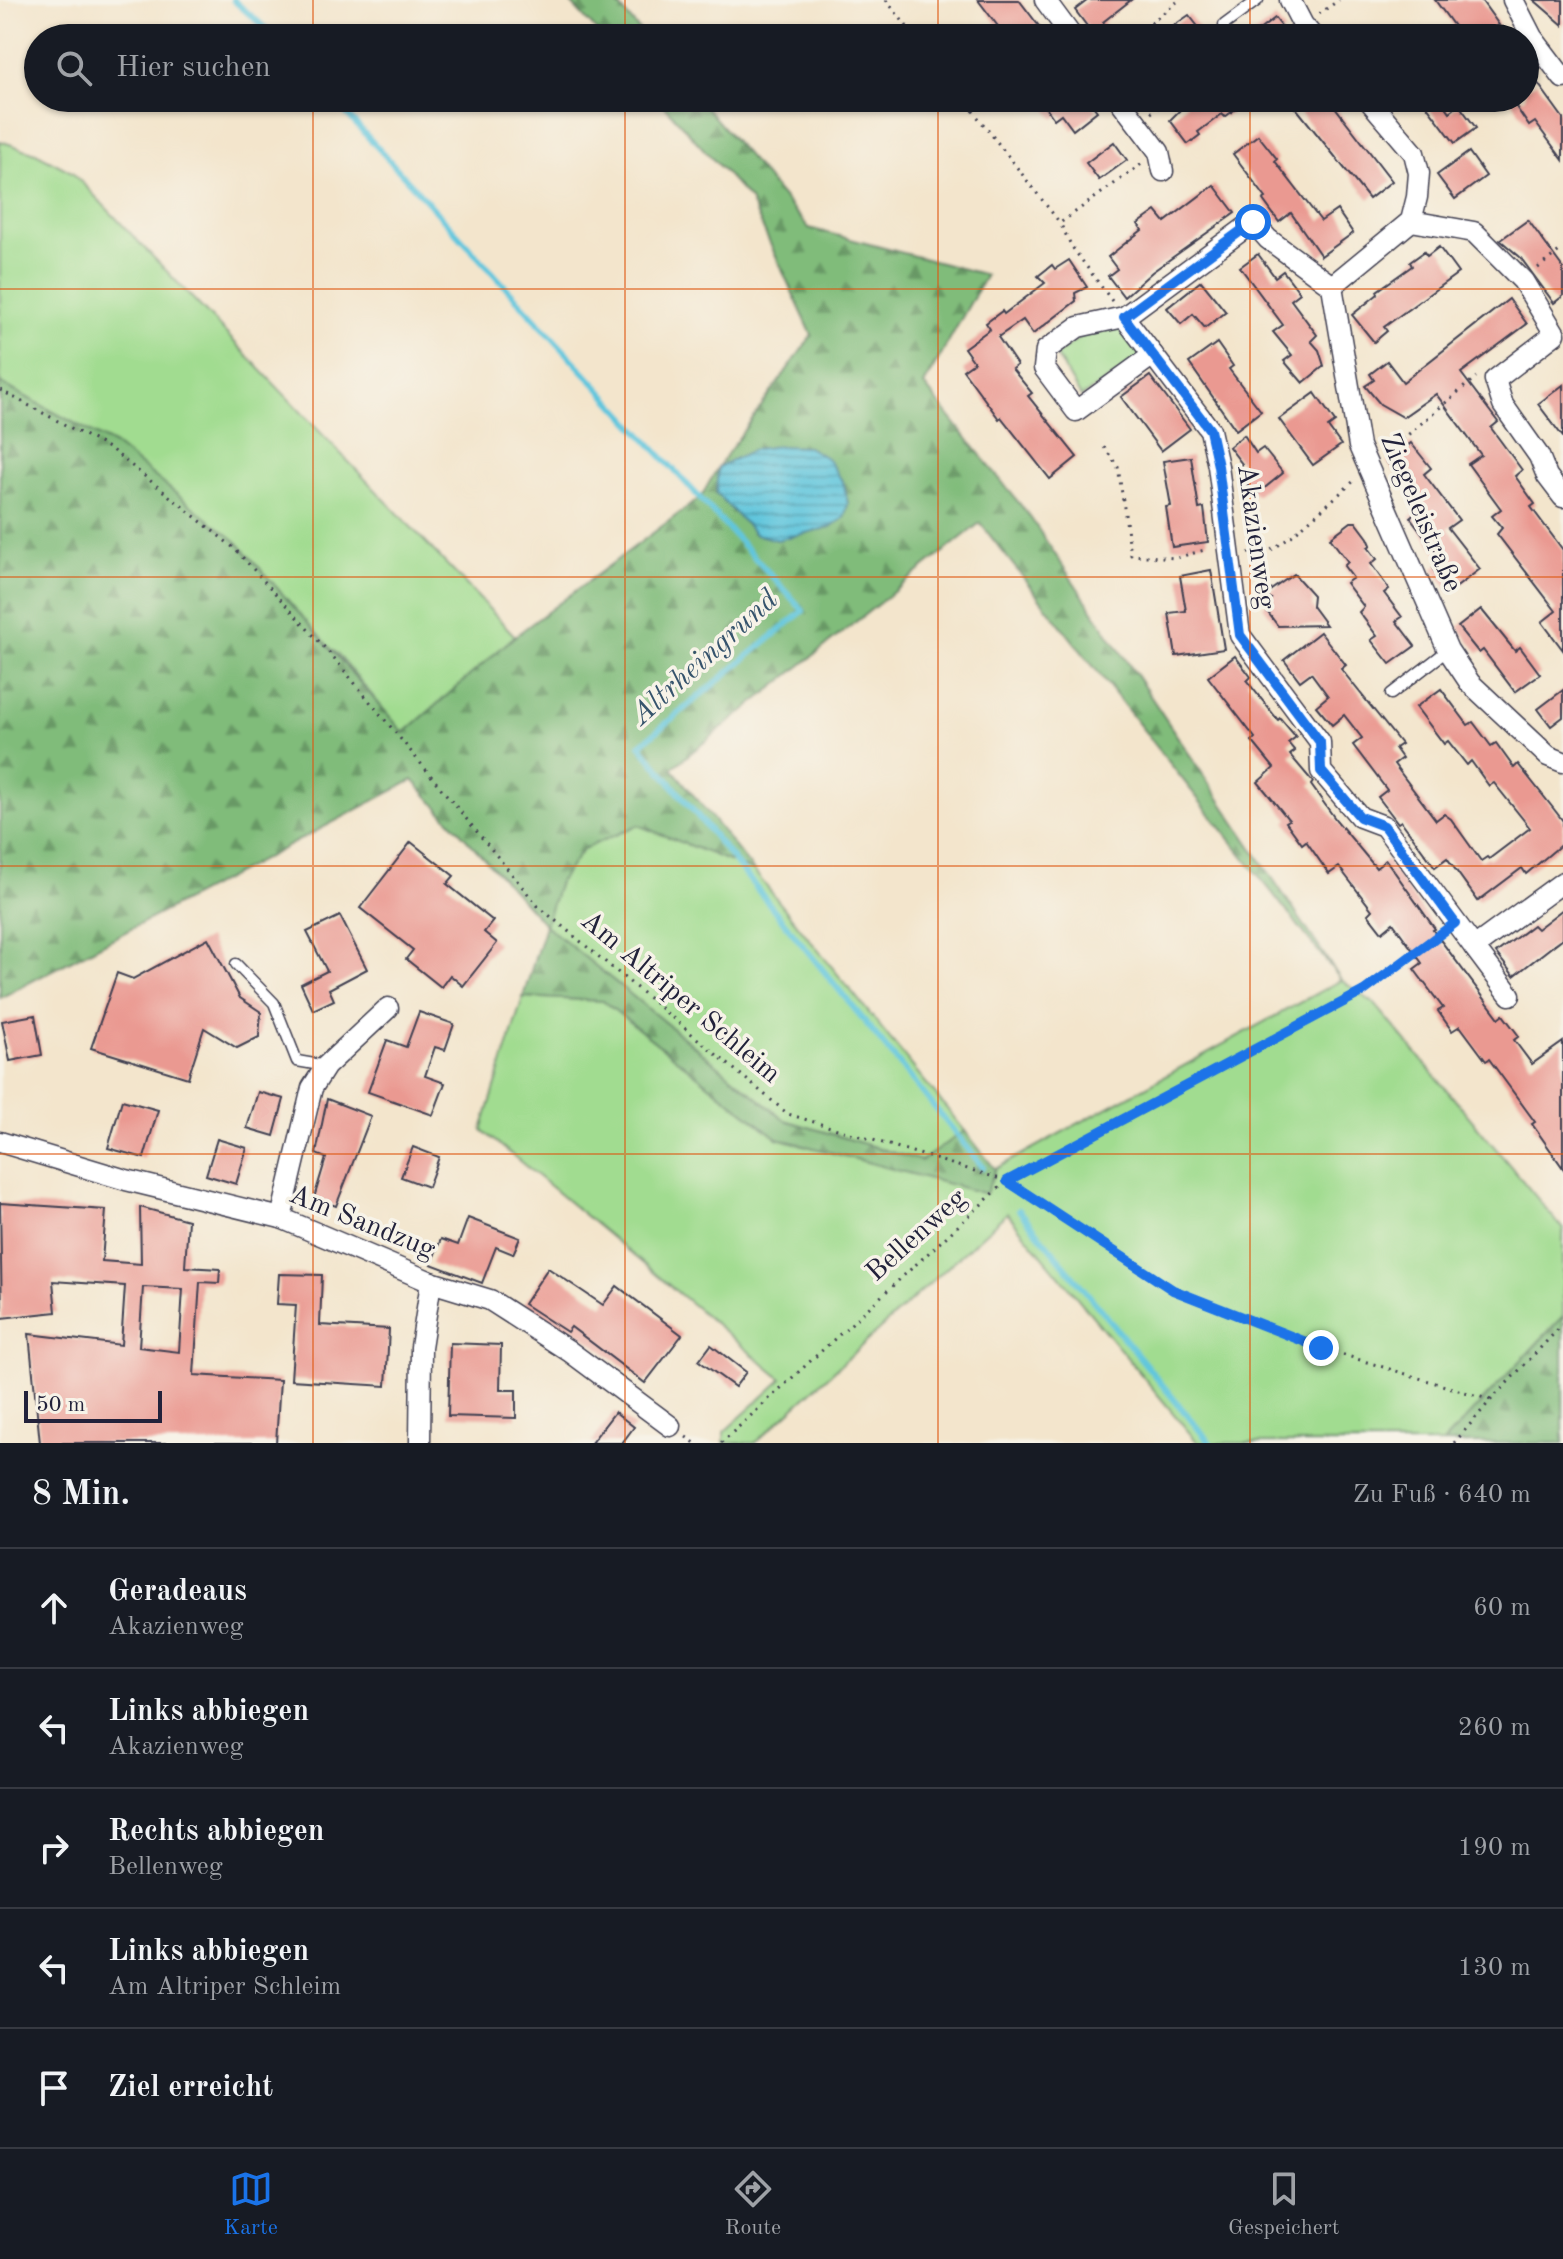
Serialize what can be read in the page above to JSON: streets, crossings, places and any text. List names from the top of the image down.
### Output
{
  "streets": {
    "street": ["Ziegeleistraße", "Akazienweg", "Am Sandzug"],
    "path": ["Am Altriper Schleim", "Bellenweg"]
  },
  "crossings": [
    ["Akazienweg", "Bellenweg"],
    ["Am Altriper Schleim", "Bellenweg"]
  ],
  "water": ["Altrheingrund"],
  "scale_bar": "50 m",
  "page": {
    "search": "Hier suchen",
    "scale": "50 m",
    "heading": ["8 Min.", "Zu Fuß · 640 m"],
    "list": [
      ["Geradeaus", "Akazienweg", "60 m"],
      ["Links abbiegen", "Akazienweg", "260 m"],
      ["Rechts abbiegen", "Bellenweg", "190 m"],
      ["Links abbiegen", "Am Altriper Schleim", "130 m"],
      "Ziel erreicht"
    ],
    "nav": ["Karte", "Route", "Gespeichert"]
  }
}
